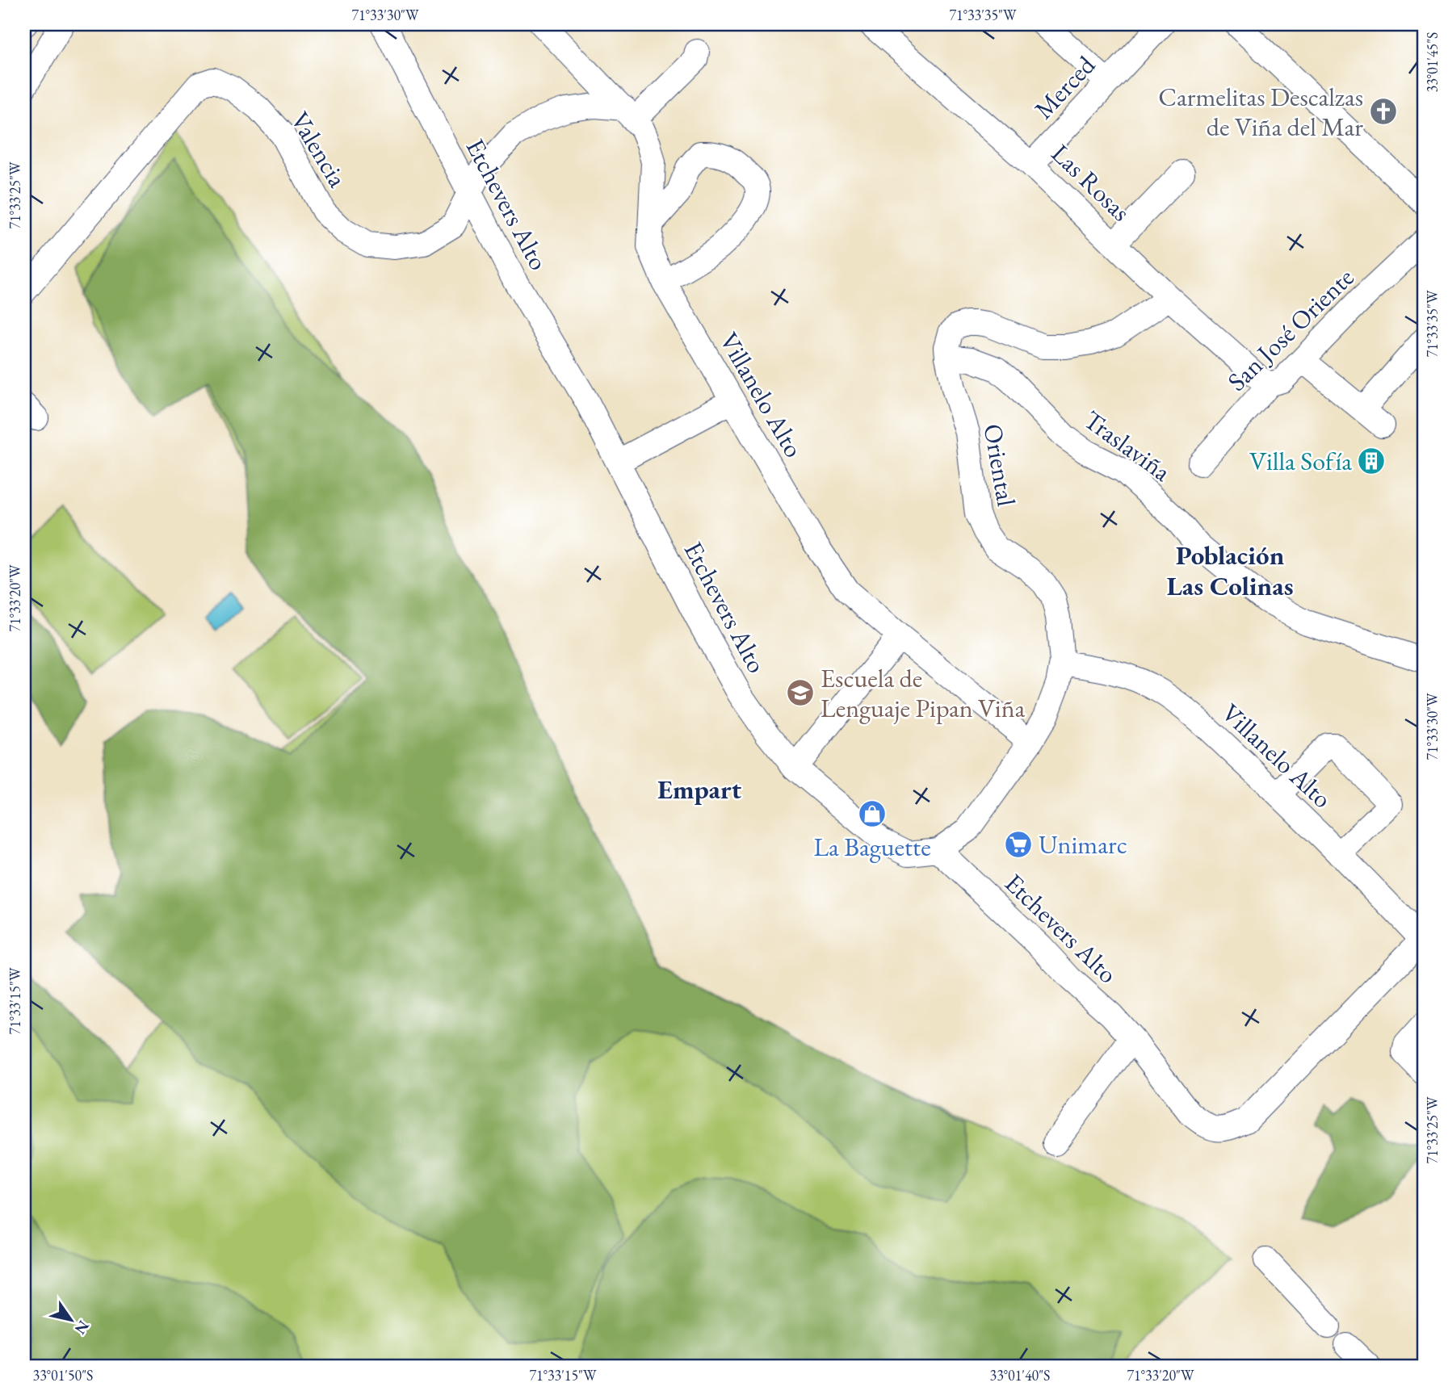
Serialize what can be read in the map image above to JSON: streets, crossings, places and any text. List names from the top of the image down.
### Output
{
  "streets": {
    "street": [
      "Merced",
      "Valencia",
      "Las Rosas",
      "Etchevers Alto",
      "San José Oriente",
      "Villanelo Alto",
      "Traslaviña",
      "Oriental"
    ]
  },
  "crossings": [
    ["Merced", "Las Rosas"],
    ["Valencia", "Etchevers Alto"],
    ["Las Rosas", "San José Oriente"],
    ["Etchevers Alto", "Villanelo Alto"],
    ["Etchevers Alto", "Oriental"],
    ["Villanelo Alto", "Oriental"],
    ["Traslaviña", "Oriental"]
  ],
  "districts": ["Población Las Colinas", "Empart"],
  "places": {
    "church": ["Carmelitas Descalzas de Viña del Mar"],
    "building": ["Villa Sofía"],
    "school or university": ["Escuela de Lenguaje Pipan Viña"],
    "shop": ["La Baguette"],
    "supermarket": ["Unimarc"]
  },
  "north": "bottom right",
  "coordinates": [
    "71°33'30\"W",
    "71°33'35\"W",
    "33°01'45\"S",
    "71°33'25\"W",
    "71°33'20\"W",
    "71°33'15\"W",
    "33°01'50\"S",
    "33°01'40\"S"
  ]
}
